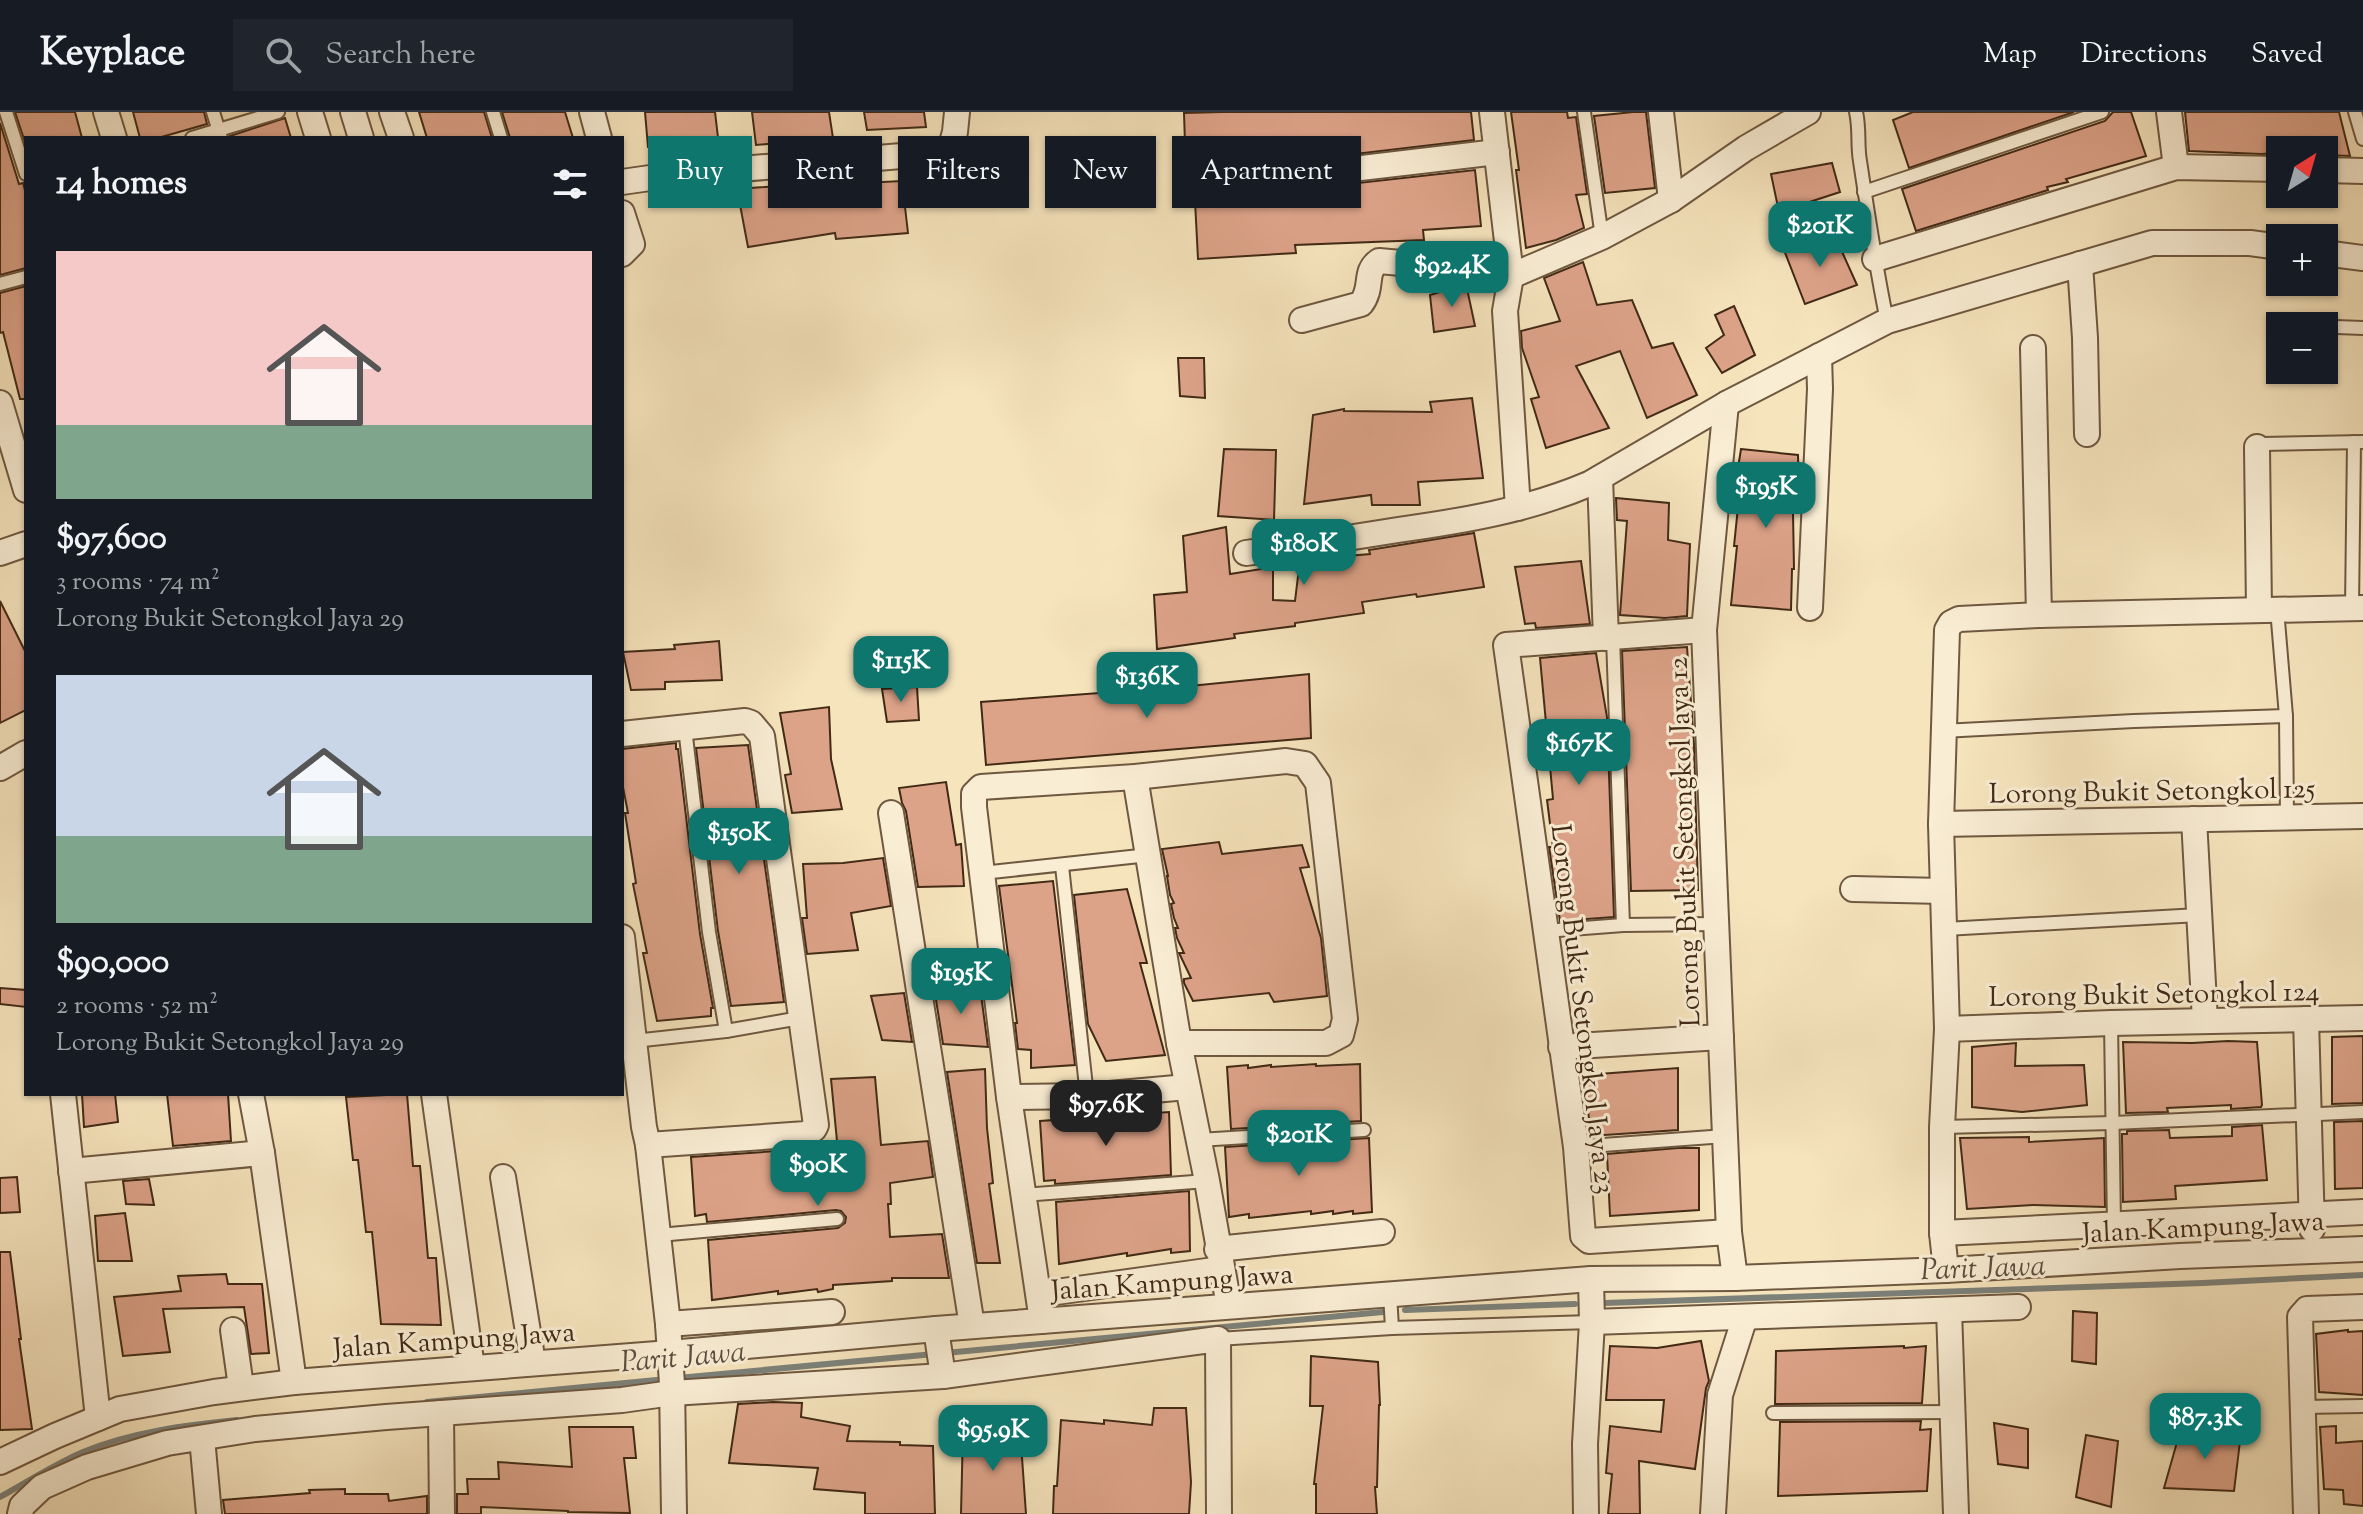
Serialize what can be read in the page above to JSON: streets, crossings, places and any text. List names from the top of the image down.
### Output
{
  "streets": {
    "street": [
      "Lorong Bukit Setongkol 125",
      "Lorong Bukit Setongkol Jaya 12",
      "Lorong Bukit Setongkol 124",
      "Lorong Bukit Setongkol Jaya 23",
      "Jalan Kampung Jawa"
    ]
  },
  "crossings": [
    ["Lorong Bukit Setongkol Jaya 12", "Lorong Bukit Setongkol Jaya 23"],
    ["Lorong Bukit Setongkol Jaya 12", "Jalan Kampung Jawa"]
  ],
  "water": ["Parit Jawa"],
  "north": "top right",
  "page": {
    "header": "Keyplace",
    "search": "Search here",
    "nav": ["Map", "Directions", "Saved"],
    "map_buttons": ["+", "−"],
    "chip": [
      "Buy",
      "Rent",
      "Filters",
      "New",
      "Apartment"
    ],
    "heading": "14 homes",
    "price": [
      "$201K",
      "$92.4K",
      "$195K",
      "$180K",
      "$115K",
      "$136K",
      "$167K",
      "$150K",
      "$195K",
      "$97.6K",
      "$201K",
      "$90K",
      "$87.3K",
      "$95.9K"
    ],
    "list": [
      {
        "name": "$97,600",
        "note": "3 rooms · 74 m² · Lorong Bukit Setongkol Jaya 29"
      },
      {
        "name": "$90,000",
        "note": "2 rooms · 52 m² · Lorong Bukit Setongkol Jaya 29"
      }
    ]
  }
}
